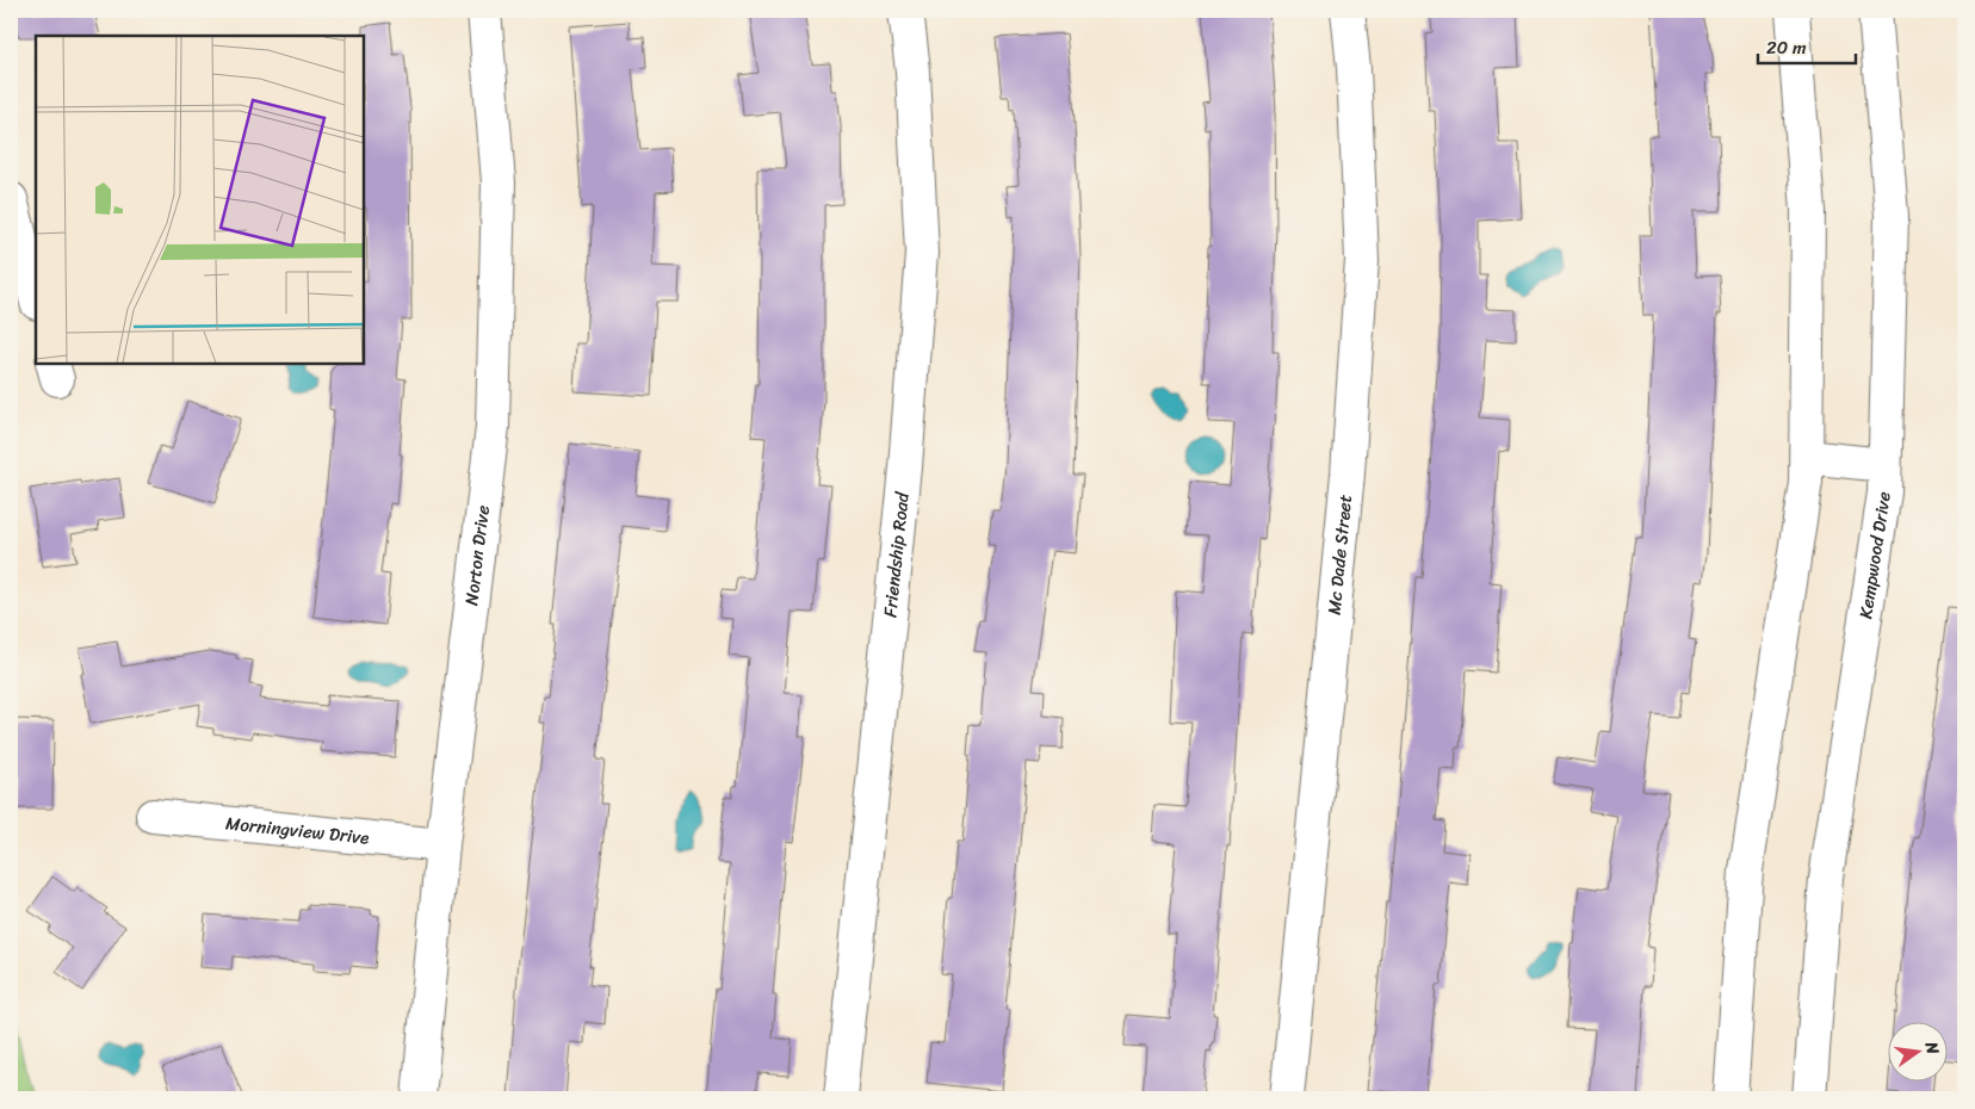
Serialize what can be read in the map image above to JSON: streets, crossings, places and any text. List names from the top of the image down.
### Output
{
  "streets": {
    "street": [
      "Friendship Road",
      "Norton Drive",
      "Mc Dade Street",
      "Kempwood Drive",
      "Morningview Drive"
    ]
  },
  "crossings": [
    ["Norton Drive", "Morningview Drive"]
  ],
  "scale_bar": "20 m",
  "north": "right"
}
